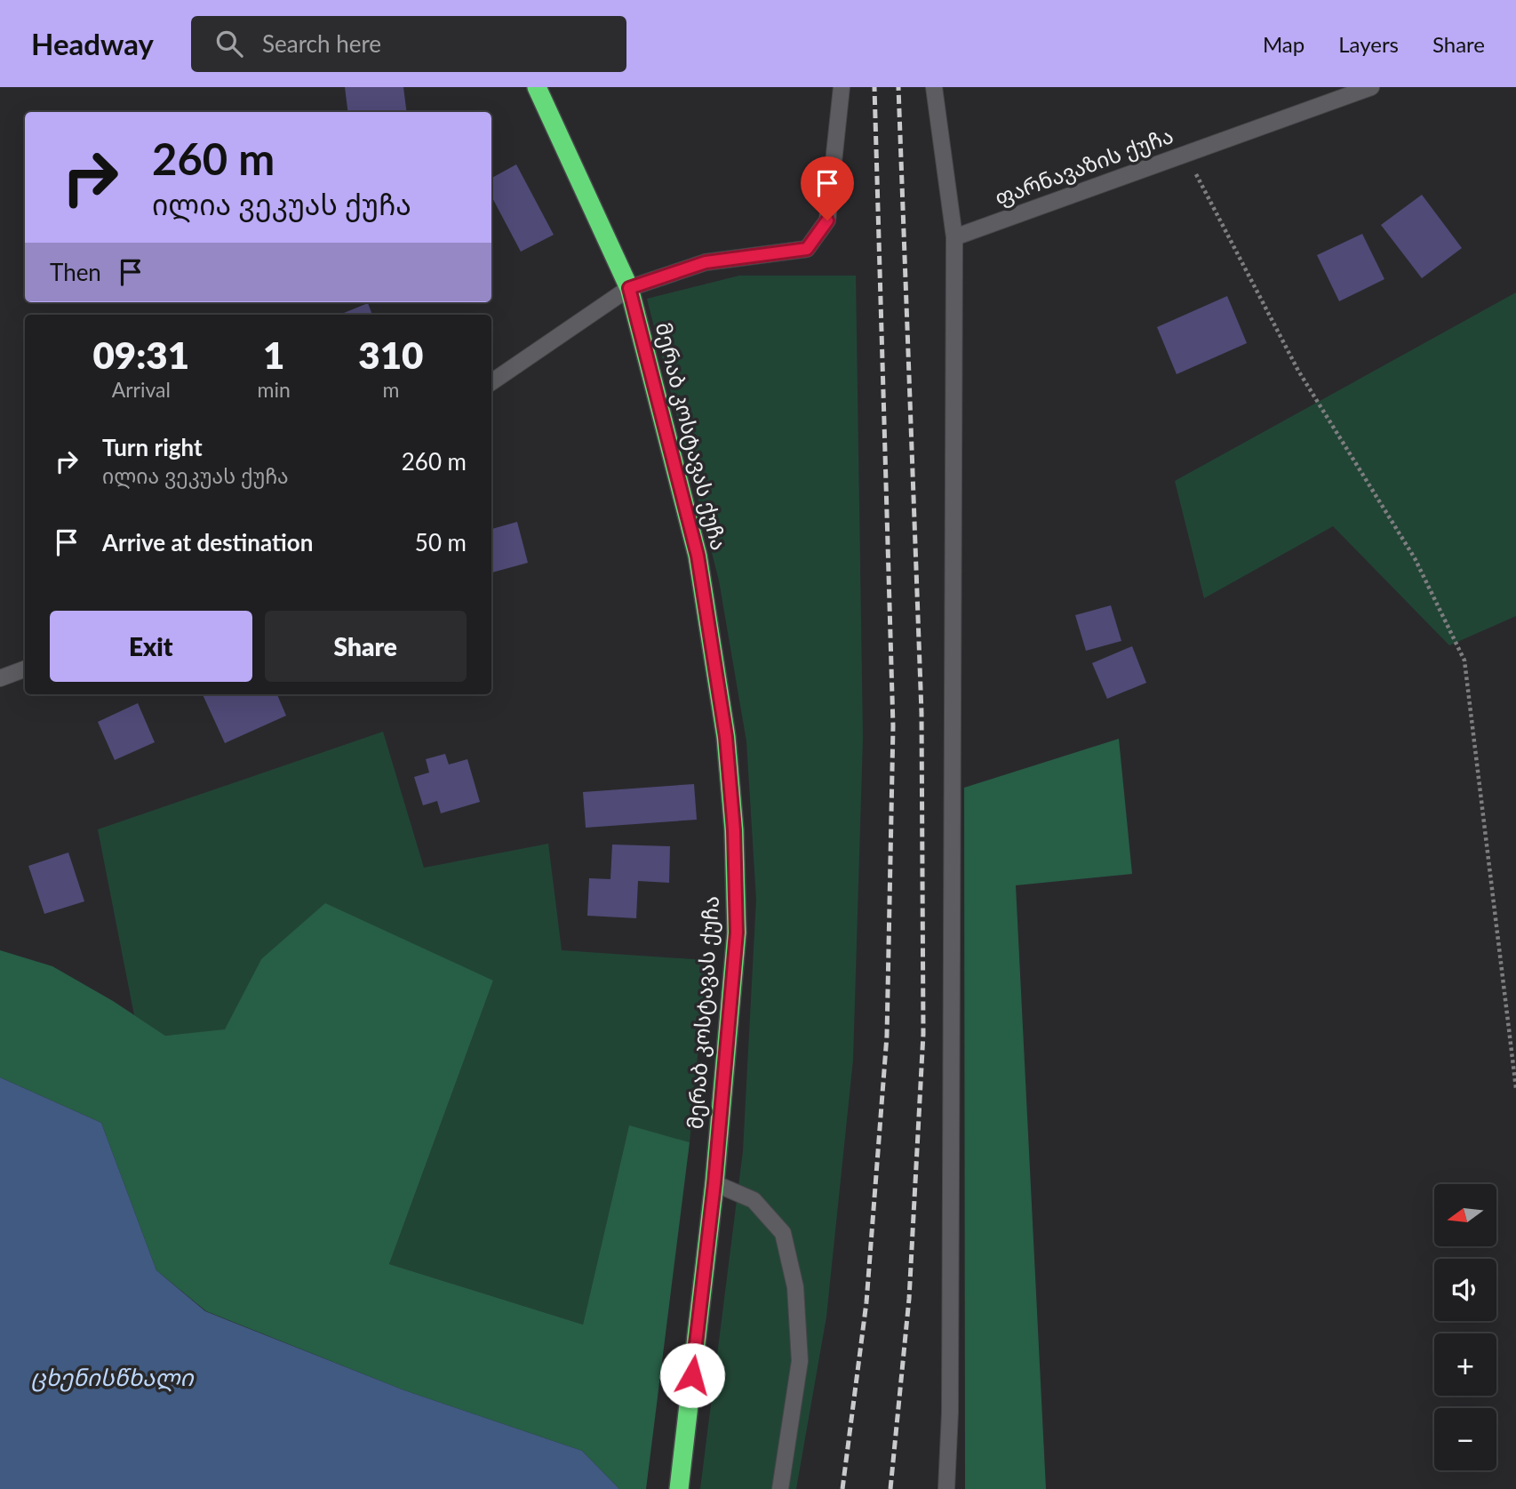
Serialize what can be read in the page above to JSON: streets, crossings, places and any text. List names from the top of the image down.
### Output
{
  "streets": {
    "highway": ["მერაბ კოსტავას ქუჩა"],
    "street": ["ფარნავაზის ქუჩა"]
  },
  "water": ["ცხენისწხალი"],
  "north": "left",
  "page": {
    "header": "Headway",
    "search": "Search here",
    "nav": ["Map", "Layers", "Share"],
    "turn": ["260 m", "ილია ვეკუას ქუჩა"],
    "then": "Then",
    "eta": [
      "09:31",
      "Arrival",
      "1",
      "min",
      "310",
      "m"
    ],
    "list": [
      {
        "name": "Turn right",
        "note": "ილია ვეკუას ქუჩა",
        "value": "260 m"
      },
      {
        "name": "Arrive at destination",
        "value": "50 m"
      }
    ],
    "buttons": ["Exit", "Share"],
    "map_buttons": ["+", "−"]
  }
}
